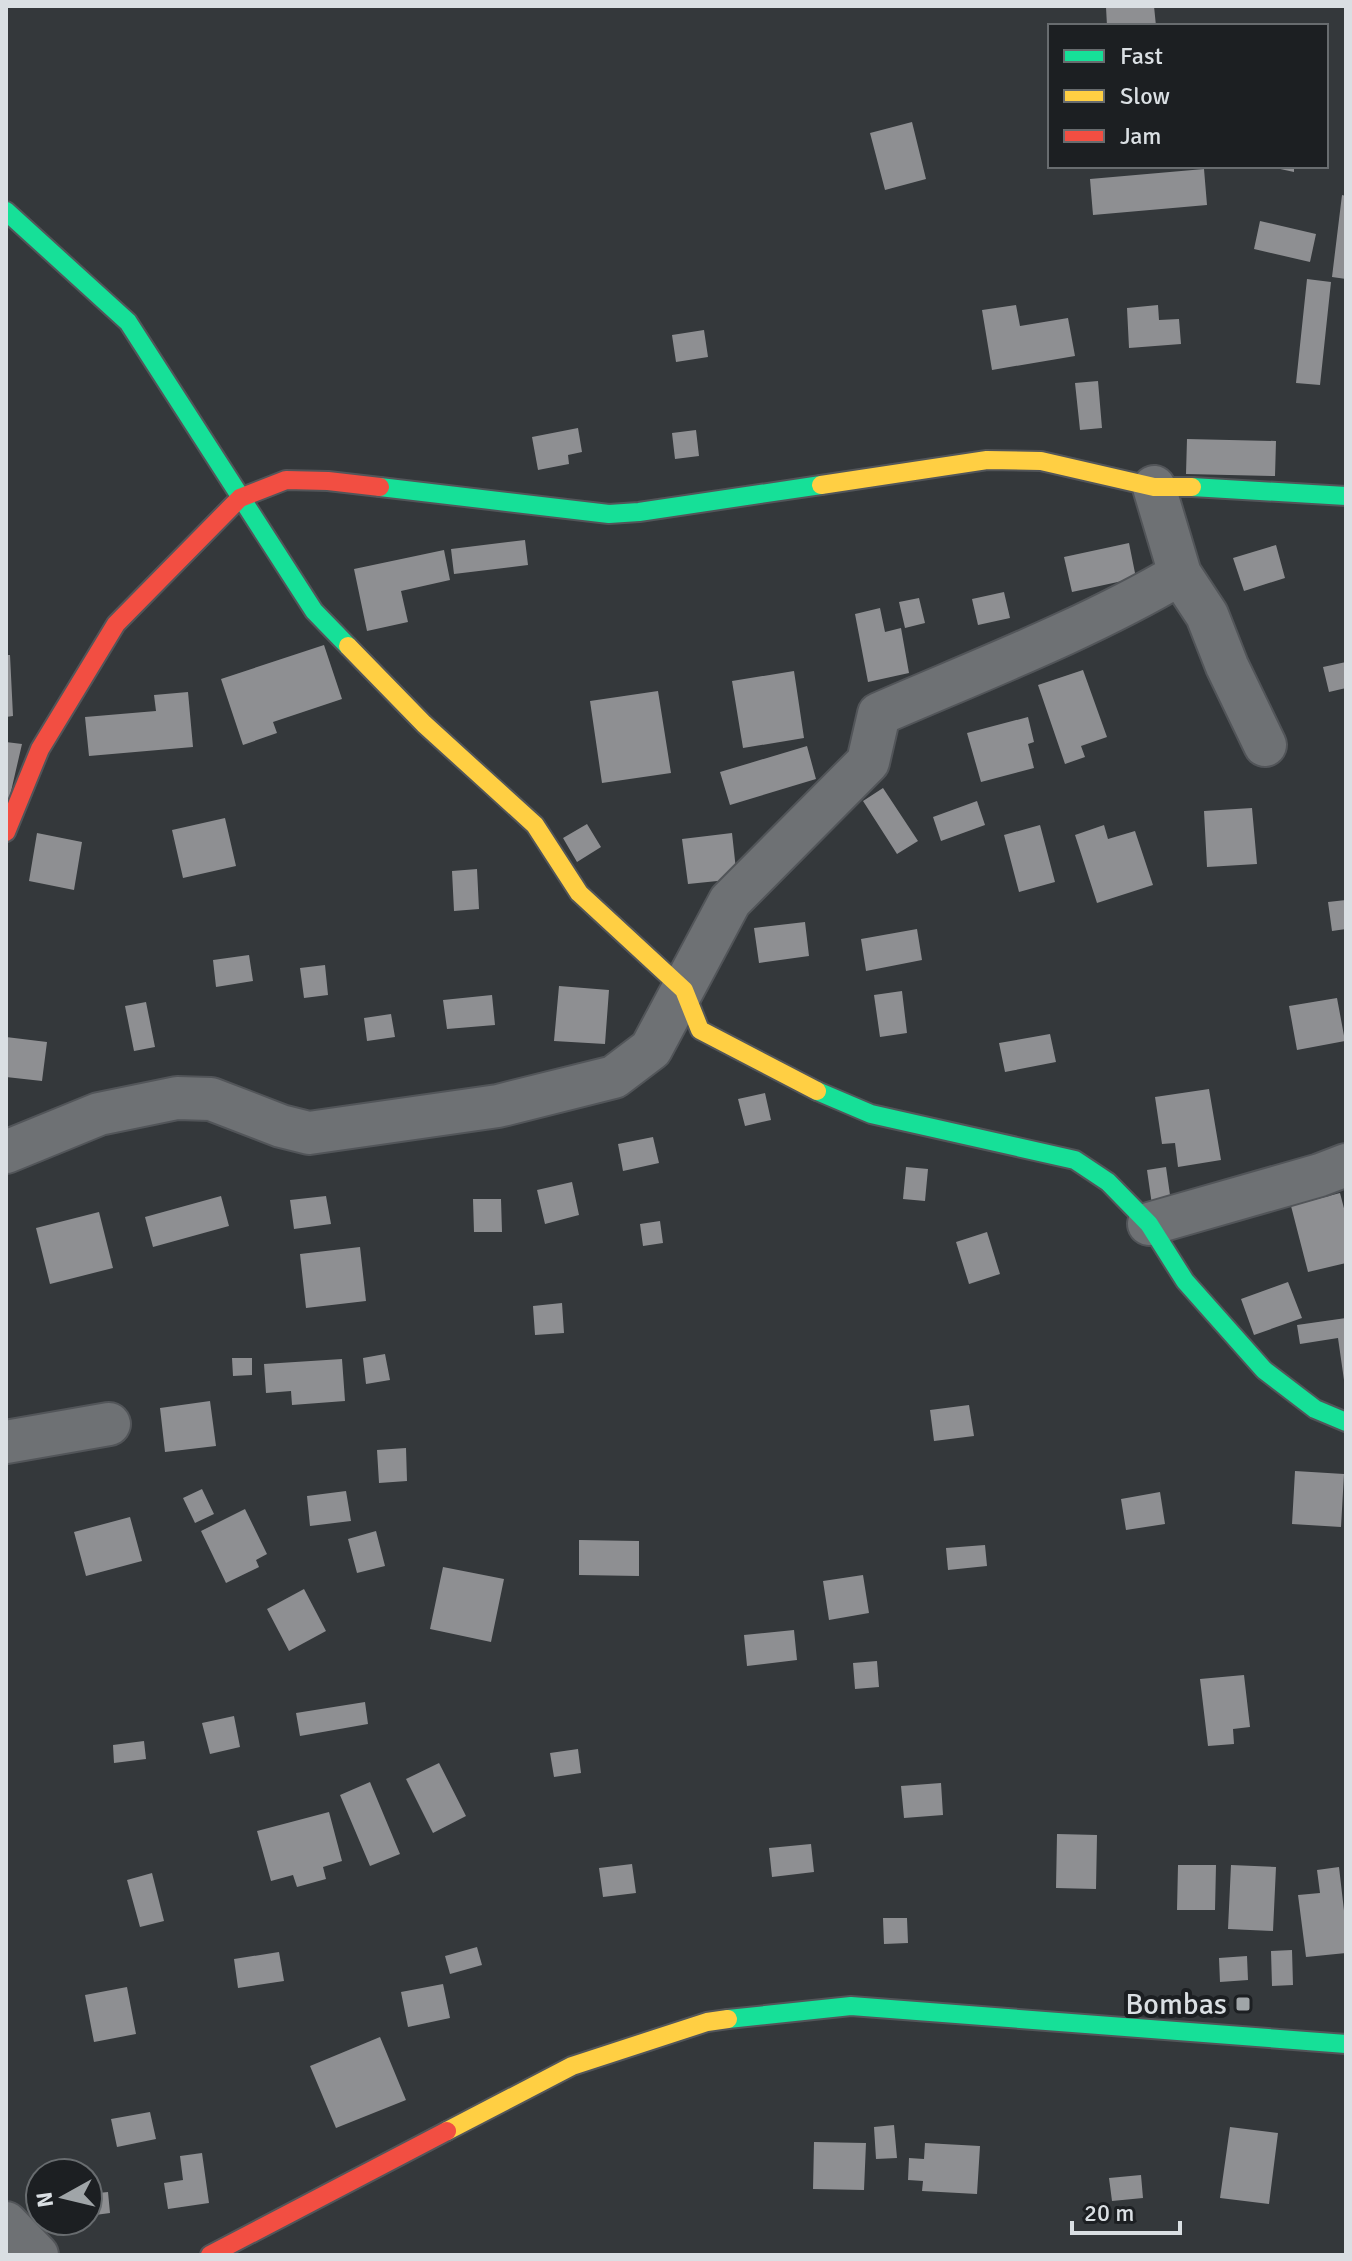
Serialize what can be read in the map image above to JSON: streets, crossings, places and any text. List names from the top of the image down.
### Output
{
  "places": {
    "transit": ["Bombas"]
  },
  "legend": ["Fast", "Slow", "Jam"],
  "scale_bar": "20 m",
  "north": "left"
}
